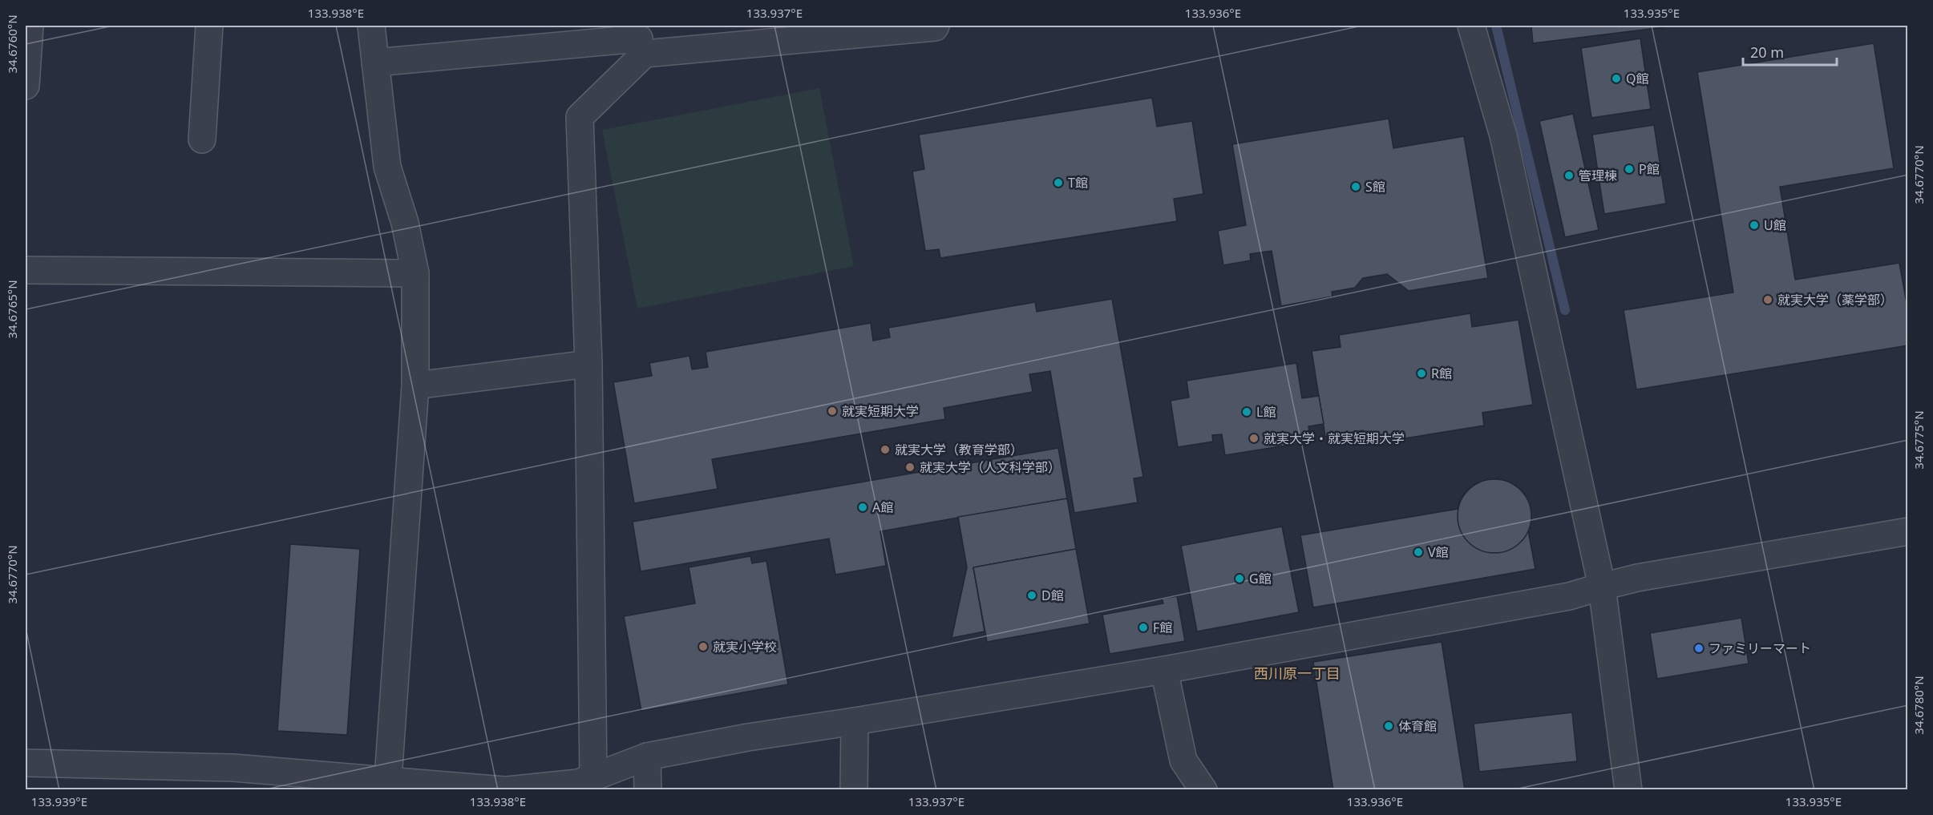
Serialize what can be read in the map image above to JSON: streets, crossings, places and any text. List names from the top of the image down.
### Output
{
  "districts": ["西川原一丁目"],
  "places": [
    "Q館",
    "P館",
    "管理棟",
    "T館",
    "S館",
    "U館",
    "就実大学（薬学部）",
    "R館",
    "就実短期大学",
    "L館",
    "就実大学・就実短期大学",
    "就実大学（教育学部）",
    "就実大学（人文科学部）",
    "A館",
    "V館",
    "G館",
    "D館",
    "F館",
    "就実小学校",
    "ファミリーマート",
    "体育館"
  ],
  "scale_bar": "20 m",
  "coordinates": [
    "133.938°E",
    "133.937°E",
    "133.936°E",
    "133.935°E",
    "34.6760°N",
    "34.6770°N",
    "34.6765°N",
    "34.6775°N",
    "34.6780°N",
    "133.939°E"
  ]
}
